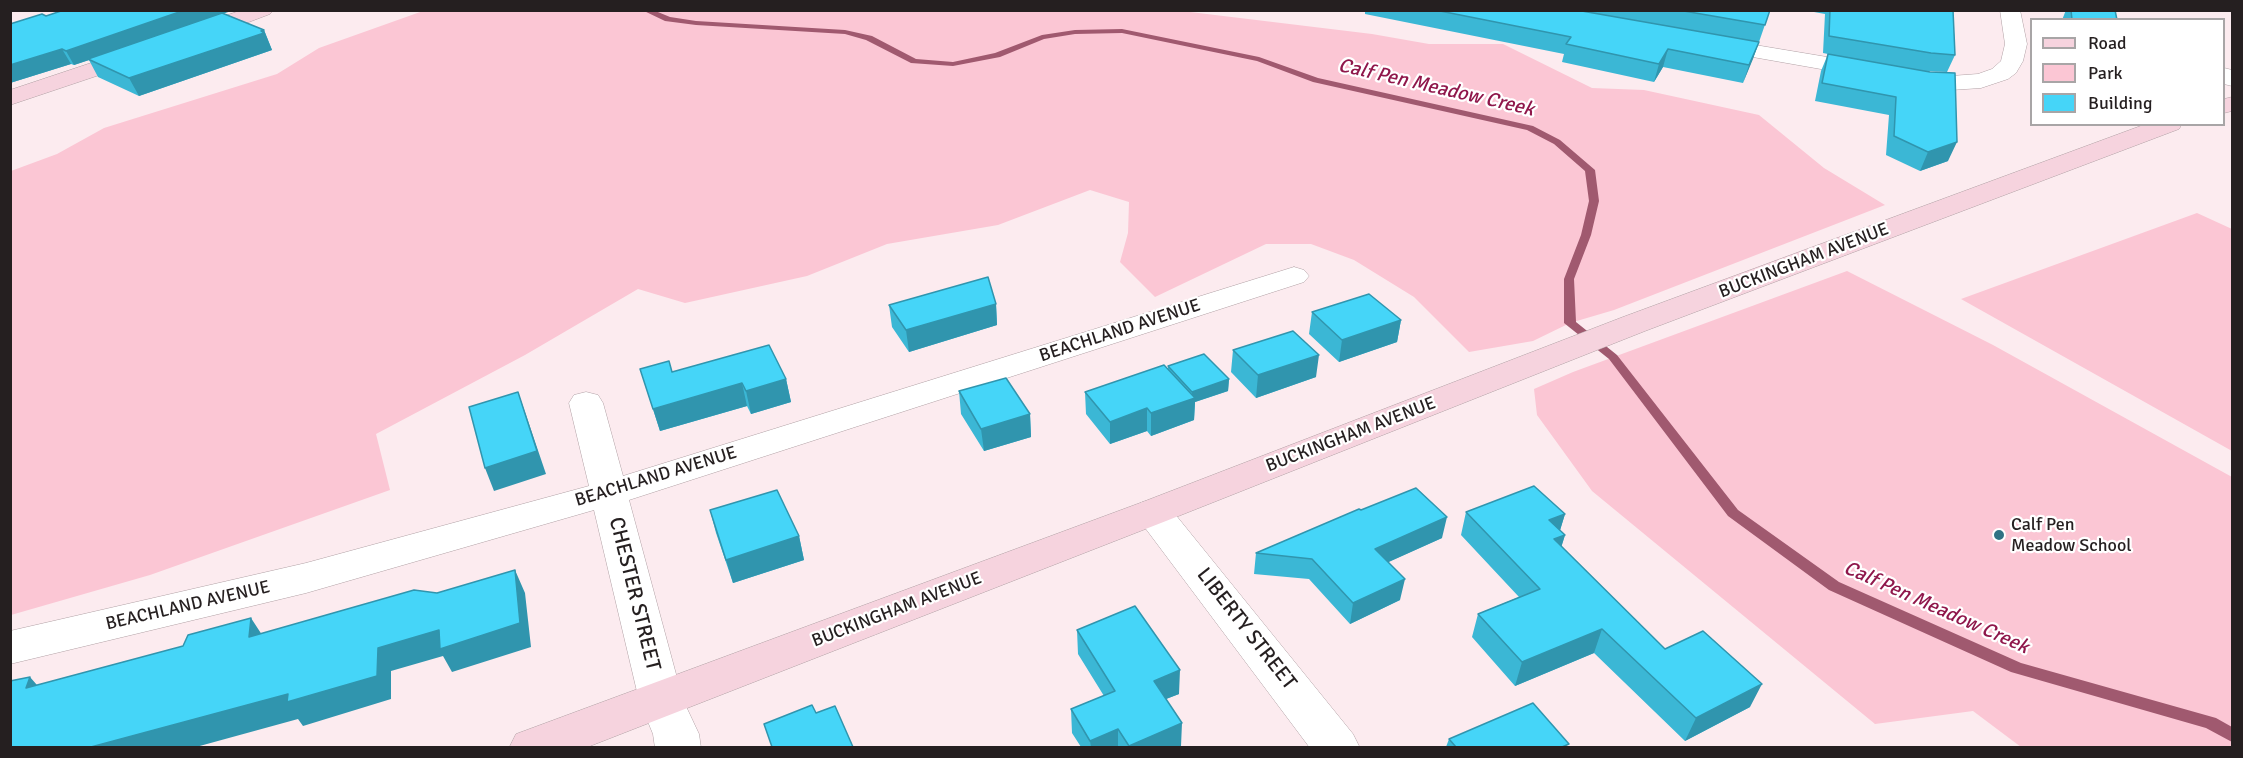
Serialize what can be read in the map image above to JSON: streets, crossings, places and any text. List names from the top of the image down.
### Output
{
  "streets": {
    "main road": ["BUCKINGHAM AVENUE"],
    "street": ["BEACHLAND AVENUE", "CHESTER STREET", "LIBERTY STREET"]
  },
  "crossings": [
    ["BUCKINGHAM AVENUE", "CHESTER STREET"],
    ["BUCKINGHAM AVENUE", "LIBERTY STREET"],
    ["BEACHLAND AVENUE", "CHESTER STREET"]
  ],
  "water": ["Calf Pen Meadow Creek"],
  "places": ["Calf Pen Meadow School"],
  "legend": ["Road", "Park", "Building"]
}
